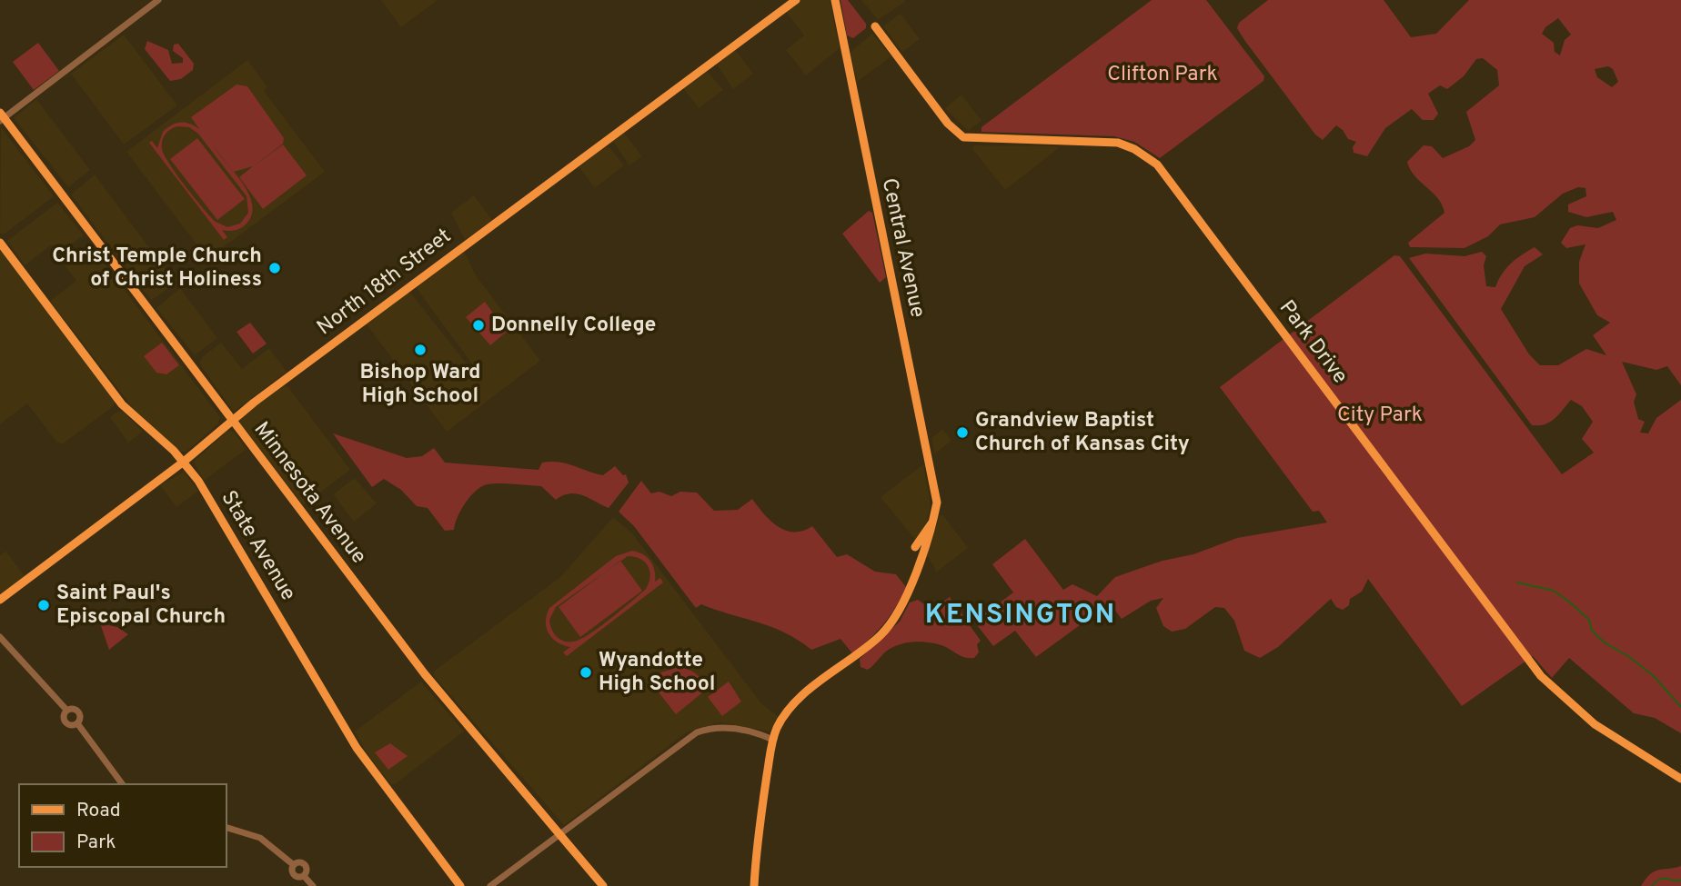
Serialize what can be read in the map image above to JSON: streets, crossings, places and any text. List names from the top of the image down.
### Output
{
  "streets": {
    "main road": [
      "Central Avenue",
      "North 18th Street",
      "Park Drive",
      "Minnesota Avenue",
      "State Avenue"
    ]
  },
  "crossings": [
    ["North 18th Street", "Minnesota Avenue"],
    ["North 18th Street", "State Avenue"]
  ],
  "districts": ["KENSINGTON"],
  "parks": ["Clifton Park", "City Park"],
  "places": [
    "Christ Temple Church of Christ Holiness",
    "Donnelly College",
    "Bishop Ward High School",
    "Grandview Baptist Church of Kansas City",
    "Saint Paul's Episcopal Church",
    "Wyandotte High School"
  ],
  "legend": ["Road", "Park"]
}
